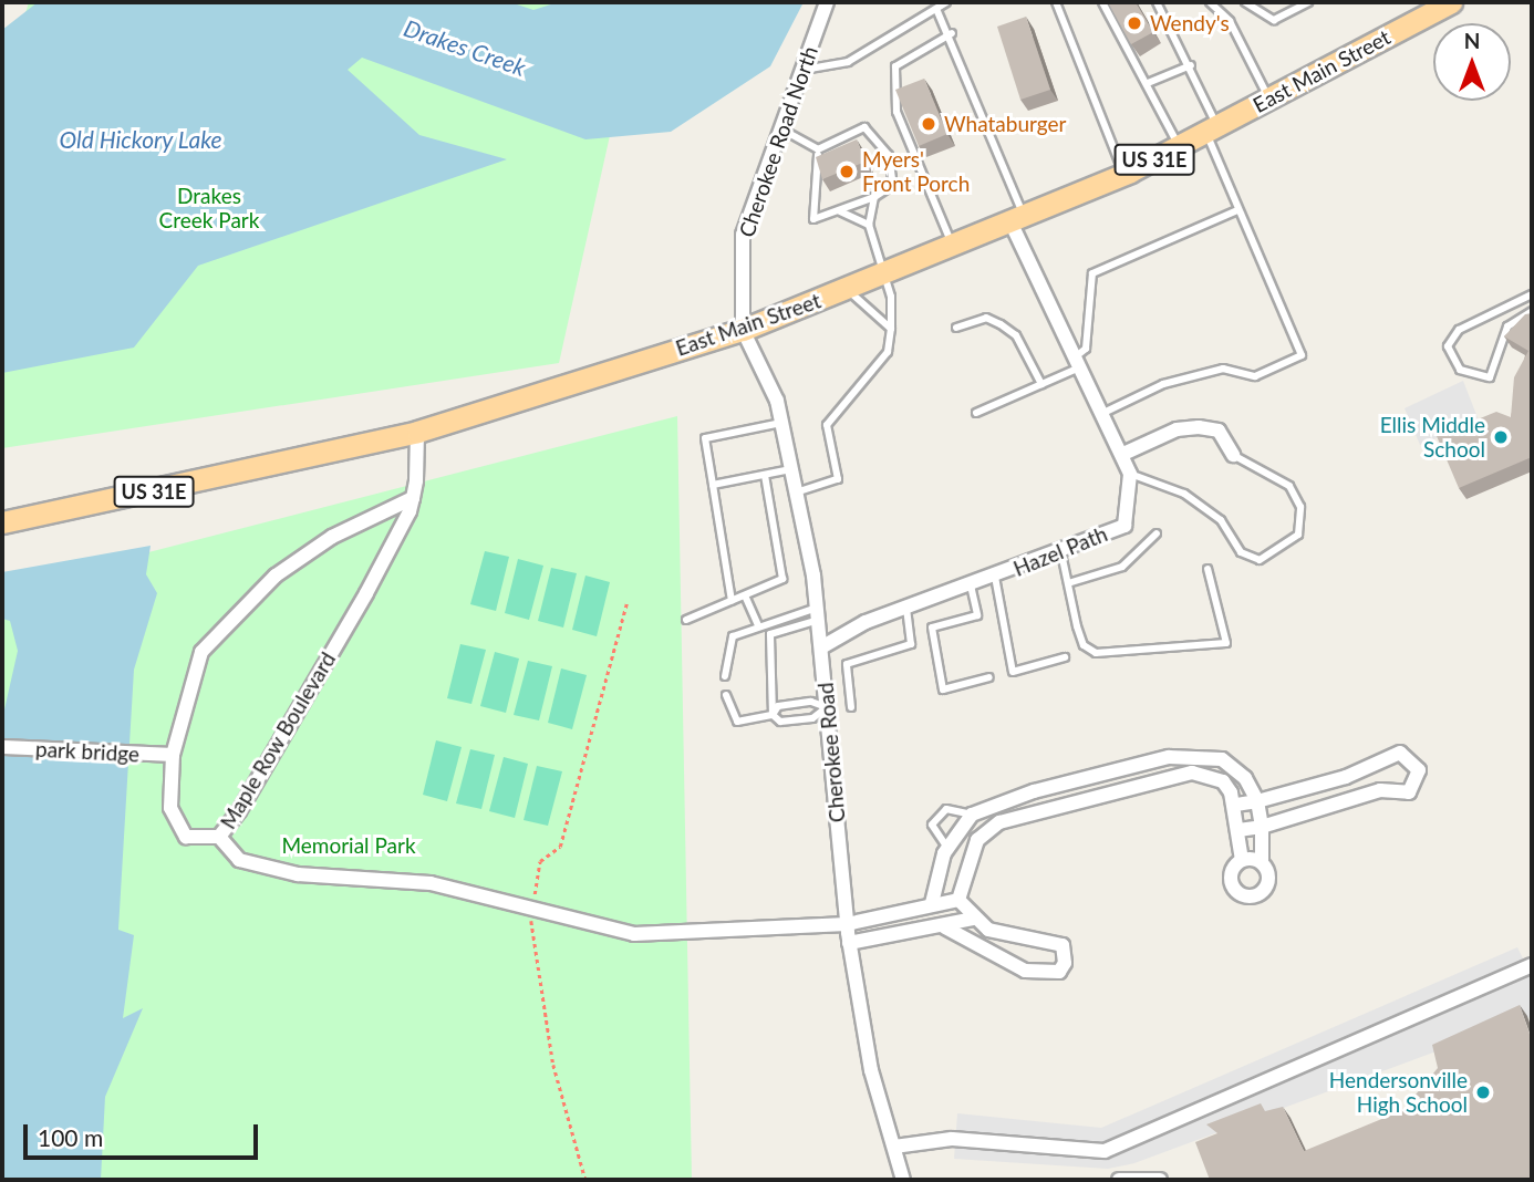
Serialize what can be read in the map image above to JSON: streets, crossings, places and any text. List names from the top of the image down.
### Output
{
  "streets": {
    "main road": ["East Main Street", "US 31E"],
    "street": [
      "Cherokee Road North",
      "Hazel Path",
      "Maple Row Boulevard",
      "park bridge",
      "Cherokee Road"
    ]
  },
  "crossings": [
    ["East Main Street", "Cherokee Road North"],
    ["East Main Street", "Hazel Path"],
    ["East Main Street", "Maple Row Boulevard"],
    ["East Main Street", "Cherokee Road"],
    ["Cherokee Road North", "Cherokee Road"],
    ["Hazel Path", "Cherokee Road"],
    ["Maple Row Boulevard", "park bridge"]
  ],
  "water": ["Drakes Creek", "Old Hickory Lake"],
  "parks": ["Drakes Creek Park", "Memorial Park"],
  "places": [
    "Wendy's",
    "Whataburger",
    "Myers' Front Porch",
    "Ellis Middle School",
    "Hendersonville High School"
  ],
  "scale_bar": "100 m",
  "north": "top"
}
